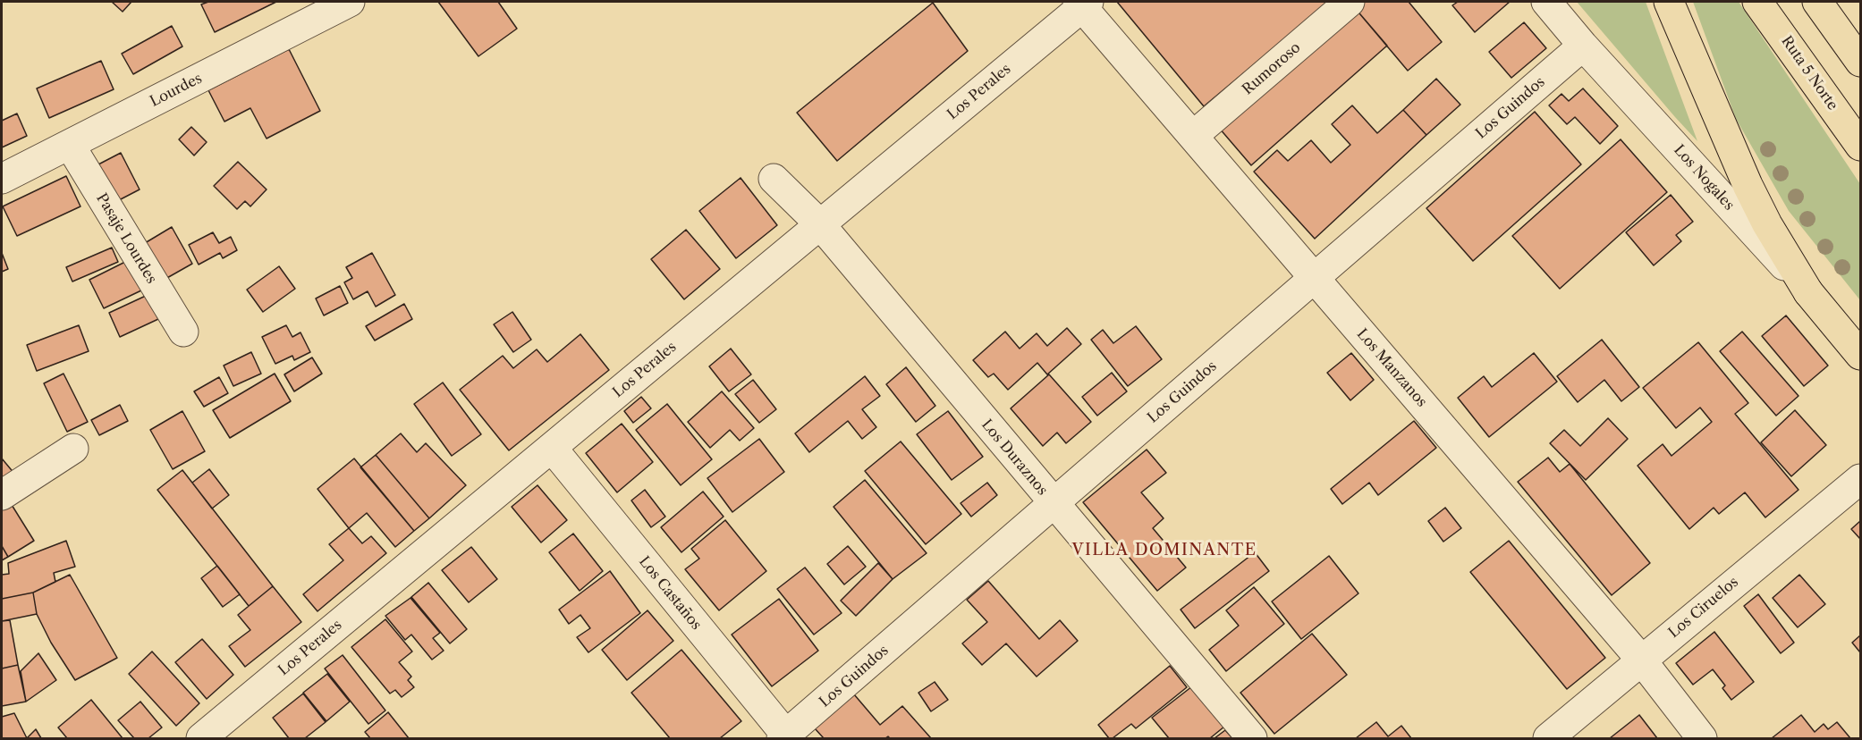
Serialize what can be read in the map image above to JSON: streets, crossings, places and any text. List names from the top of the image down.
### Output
{
  "streets": {
    "main road": ["Ruta 5 Norte", "Los Nogales"],
    "street": [
      "Rumoroso",
      "Lourdes",
      "Los Perales",
      "Los Guindos",
      "Pasaje Lourdes",
      "Los Manzanos",
      "Los Duraznos",
      "Los Castaños",
      "Los Ciruelos"
    ]
  },
  "crossings": [
    ["Rumoroso", "Los Manzanos"],
    ["Lourdes", "Pasaje Lourdes"],
    ["Los Perales", "Los Manzanos"],
    ["Los Perales", "Los Duraznos"],
    ["Los Perales", "Los Castaños"],
    ["Los Guindos", "Los Nogales"],
    ["Los Guindos", "Los Manzanos"],
    ["Los Guindos", "Los Duraznos"],
    ["Los Guindos", "Los Castaños"],
    ["Los Manzanos", "Los Ciruelos"]
  ],
  "districts": ["VILLA DOMINANTE"]
}
